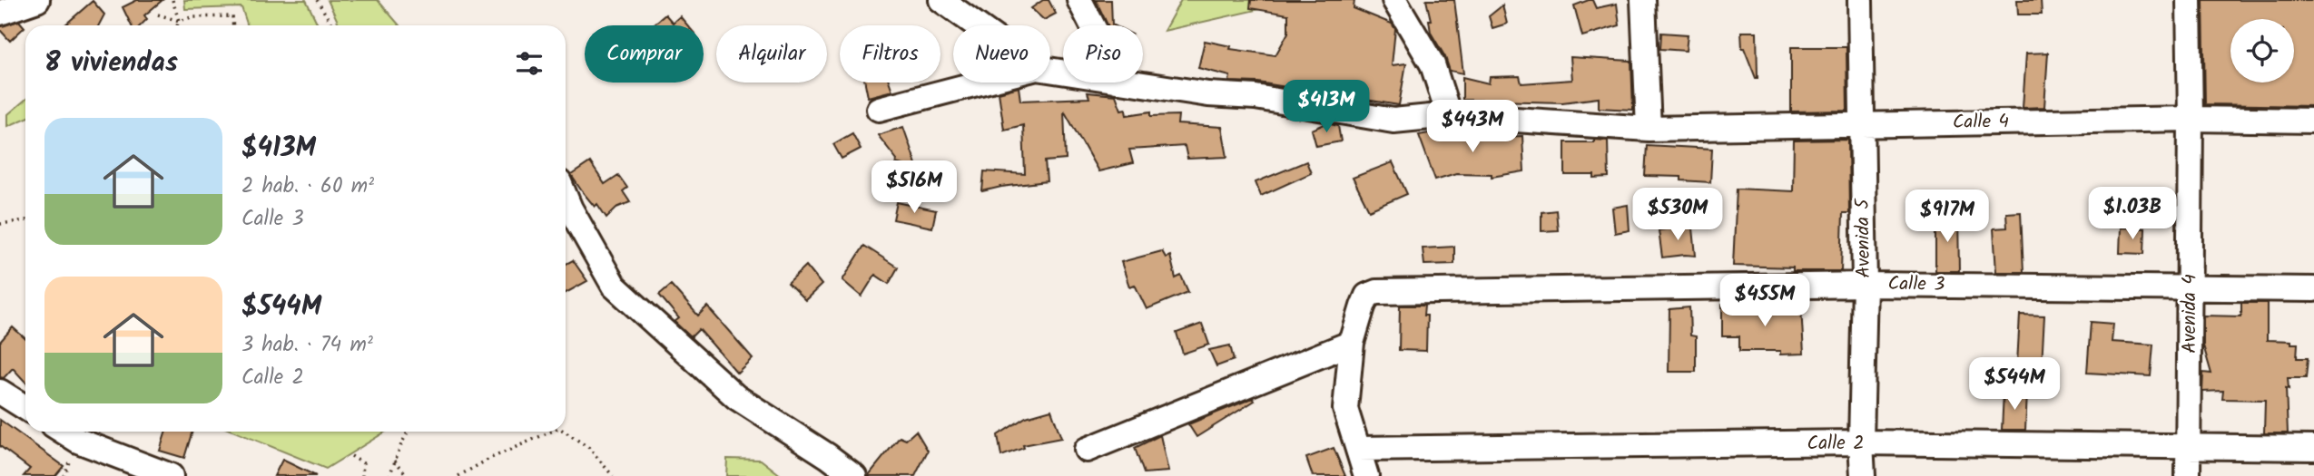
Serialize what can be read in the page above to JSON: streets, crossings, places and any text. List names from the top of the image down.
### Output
{
  "streets": {
    "street": [
      "Calle 4",
      "Avenida 5",
      "Calle 3",
      "Avenida 4",
      "Calle 2"
    ]
  },
  "crossings": [
    ["Calle 4", "Avenida 5"],
    ["Calle 4", "Avenida 4"],
    ["Avenida 5", "Calle 3"],
    ["Avenida 5", "Calle 2"],
    ["Calle 3", "Avenida 4"],
    ["Avenida 4", "Calle 2"]
  ],
  "page": {
    "chip": [
      "Comprar",
      "Alquilar",
      "Filtros",
      "Nuevo",
      "Piso"
    ],
    "heading": "8 viviendas",
    "price": [
      "$413M",
      "$443M",
      "$516M",
      "$1.03B",
      "$530M",
      "$917M",
      "$455M",
      "$544M"
    ],
    "list": [
      {
        "name": "$413M",
        "note": "2 hab. · 60 m² · Calle 3"
      },
      {
        "name": "$544M",
        "note": "3 hab. · 74 m² · Calle 2"
      }
    ]
  }
}
